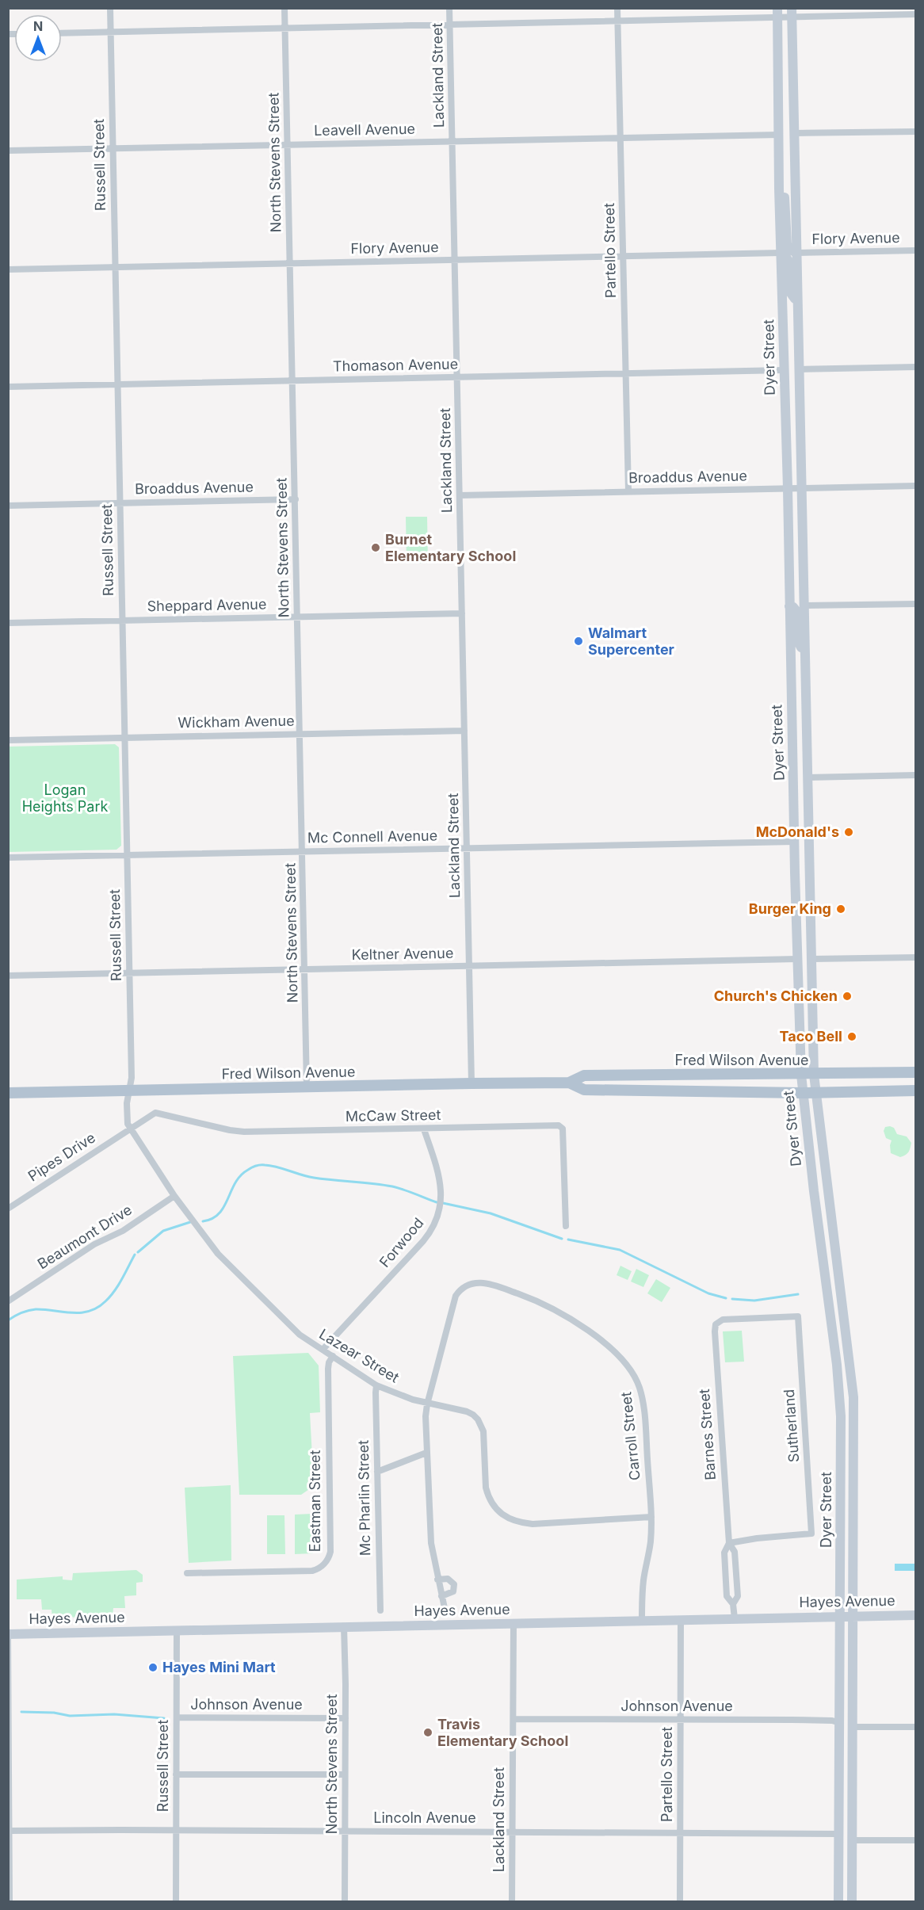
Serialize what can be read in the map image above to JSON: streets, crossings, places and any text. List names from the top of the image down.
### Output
{
  "streets": {
    "main road": ["Dyer Street", "Fred Wilson Avenue", "Hayes Avenue"],
    "street": [
      "Lackland Street",
      "Leavell Avenue",
      "North Stevens Street",
      "Russell Street",
      "Flory Avenue",
      "Partello Street",
      "Thomason Avenue",
      "Broaddus Avenue",
      "Sheppard Avenue",
      "Wickham Avenue",
      "Mc Connell Avenue",
      "Keltner Avenue",
      "McCaw Street",
      "Pipes Drive",
      "Beaumont Drive",
      "Forwood",
      "Lazear Street",
      "Sutherland",
      "Barnes Street",
      "Carroll Street",
      "Mc Pharlin Street",
      "Eastman Street",
      "Johnson Avenue",
      "Lincoln Avenue"
    ]
  },
  "crossings": [
    ["Lackland Street", "Leavell Avenue"],
    ["Lackland Street", "Flory Avenue"],
    ["Lackland Street", "Thomason Avenue"],
    ["Lackland Street", "Broaddus Avenue"],
    ["Lackland Street", "Sheppard Avenue"],
    ["Lackland Street", "Wickham Avenue"],
    ["Lackland Street", "Mc Connell Avenue"],
    ["Lackland Street", "Keltner Avenue"],
    ["Lackland Street", "Fred Wilson Avenue"],
    ["Lackland Street", "Hayes Avenue"],
    ["Lackland Street", "Johnson Avenue"],
    ["Lackland Street", "Lincoln Avenue"],
    ["Leavell Avenue", "North Stevens Street"],
    ["Leavell Avenue", "Russell Street"],
    ["Leavell Avenue", "Partello Street"],
    ["Leavell Avenue", "Dyer Street"],
    ["North Stevens Street", "Flory Avenue"],
    ["North Stevens Street", "Thomason Avenue"],
    ["North Stevens Street", "Broaddus Avenue"],
    ["North Stevens Street", "Sheppard Avenue"],
    ["North Stevens Street", "Wickham Avenue"],
    ["North Stevens Street", "Mc Connell Avenue"],
    ["North Stevens Street", "Keltner Avenue"],
    ["North Stevens Street", "Fred Wilson Avenue"],
    ["North Stevens Street", "Hayes Avenue"],
    ["North Stevens Street", "Johnson Avenue"],
    ["North Stevens Street", "Lincoln Avenue"],
    ["Russell Street", "Flory Avenue"],
    ["Russell Street", "Thomason Avenue"],
    ["Russell Street", "Broaddus Avenue"],
    ["Russell Street", "Sheppard Avenue"],
    ["Russell Street", "Wickham Avenue"],
    ["Russell Street", "Mc Connell Avenue"],
    ["Russell Street", "Keltner Avenue"],
    ["Russell Street", "Fred Wilson Avenue"],
    ["Russell Street", "McCaw Street"],
    ["Russell Street", "Pipes Drive"],
    ["Russell Street", "Lazear Street"],
    ["Russell Street", "Hayes Avenue"],
    ["Russell Street", "Johnson Avenue"],
    ["Russell Street", "Lincoln Avenue"],
    ["Flory Avenue", "Partello Street"],
    ["Flory Avenue", "Dyer Street"],
    ["Partello Street", "Thomason Avenue"],
    ["Partello Street", "Broaddus Avenue"],
    ["Partello Street", "Hayes Avenue"],
    ["Partello Street", "Johnson Avenue"],
    ["Partello Street", "Lincoln Avenue"],
    ["Dyer Street", "Thomason Avenue"],
    ["Dyer Street", "Broaddus Avenue"],
    ["Dyer Street", "Mc Connell Avenue"],
    ["Dyer Street", "Keltner Avenue"],
    ["Dyer Street", "Fred Wilson Avenue"],
    ["Dyer Street", "Hayes Avenue"],
    ["Dyer Street", "Johnson Avenue"],
    ["Dyer Street", "Lincoln Avenue"],
    ["McCaw Street", "Pipes Drive"],
    ["McCaw Street", "Forwood"],
    ["McCaw Street", "Lazear Street"],
    ["Pipes Drive", "Lazear Street"],
    ["Beaumont Drive", "Lazear Street"],
    ["Forwood", "Lazear Street"],
    ["Lazear Street", "Carroll Street"],
    ["Lazear Street", "Mc Pharlin Street"],
    ["Lazear Street", "Eastman Street"],
    ["Sutherland", "Barnes Street"],
    ["Barnes Street", "Hayes Avenue"],
    ["Carroll Street", "Hayes Avenue"]
  ],
  "parks": ["Logan Heights Park"],
  "places": [
    "Burnet Elementary School",
    "Walmart Supercenter",
    "McDonald's",
    "Burger King",
    "Church's Chicken",
    "Taco Bell",
    "Hayes Mini Mart",
    "Travis Elementary School"
  ],
  "north": "top"
}
